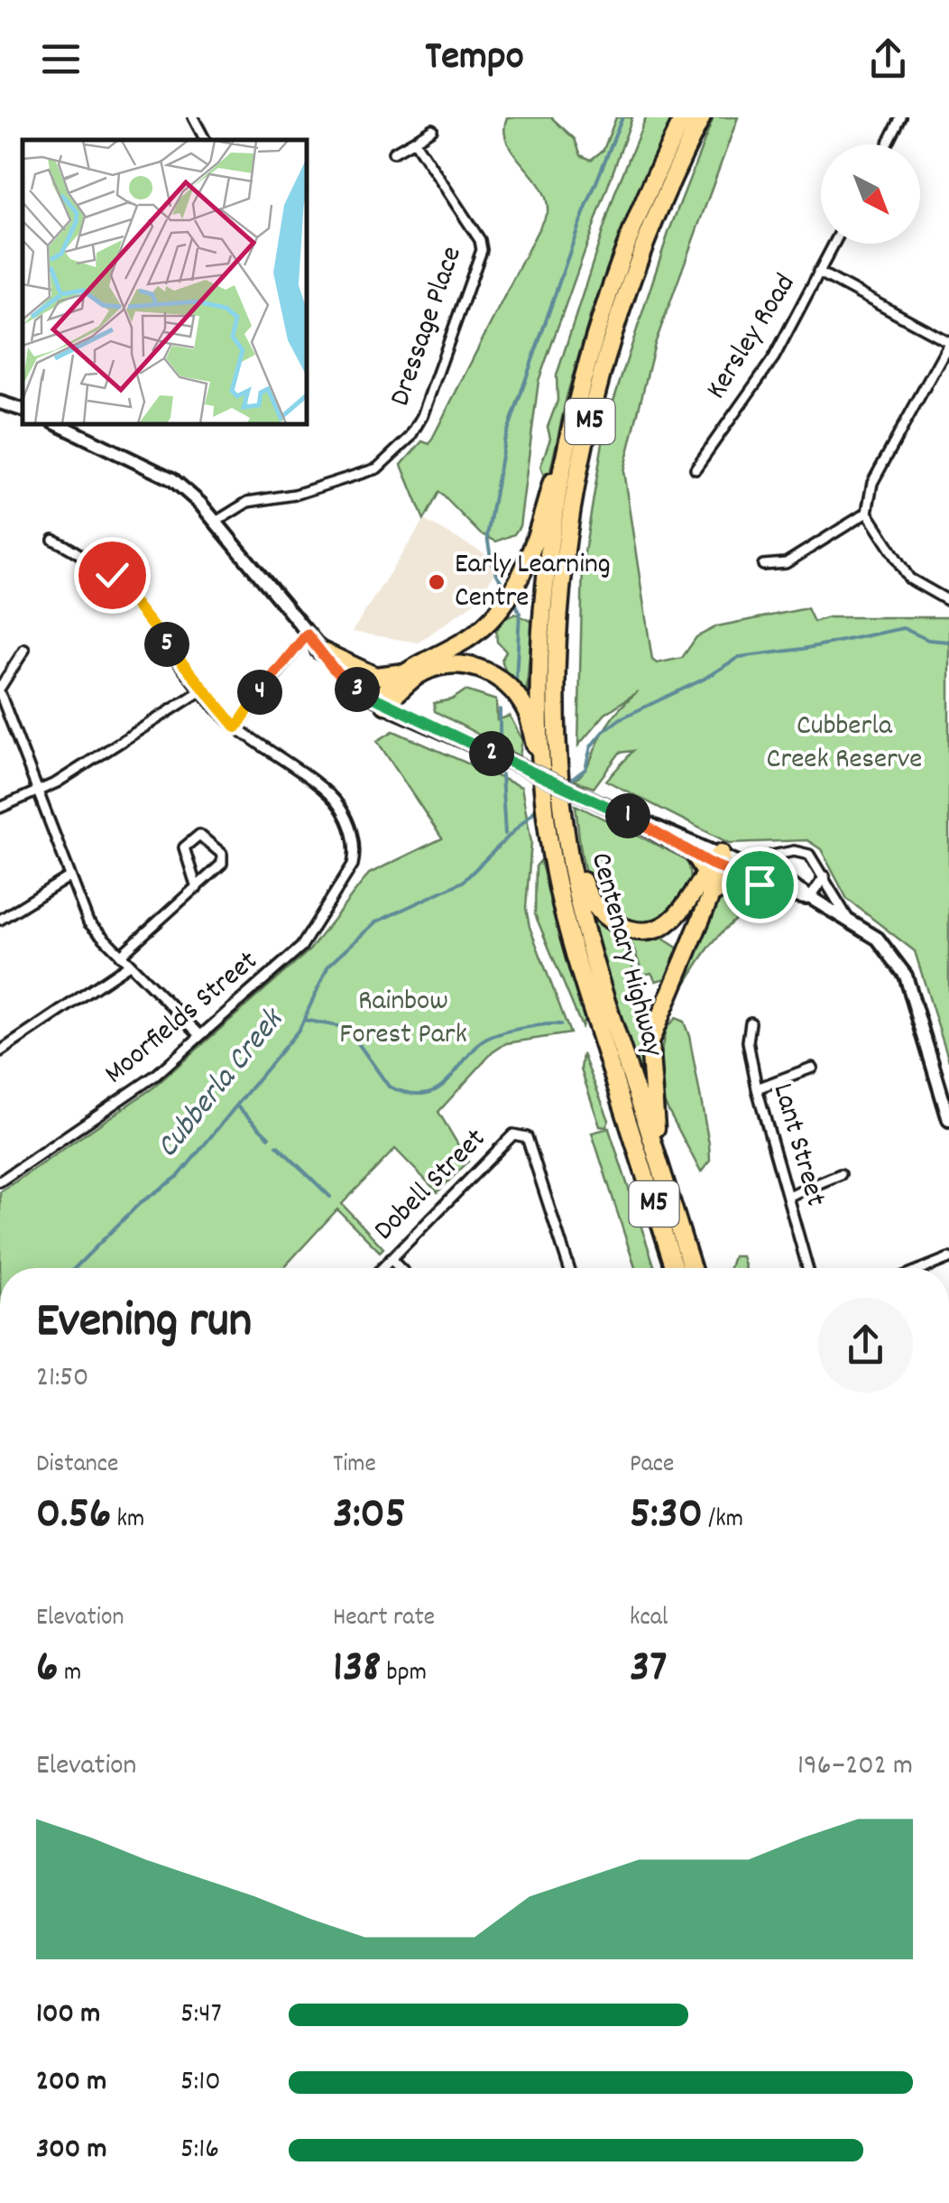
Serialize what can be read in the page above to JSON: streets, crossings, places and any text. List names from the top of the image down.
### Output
{
  "streets": {
    "highway": ["M5", "Centenary Highway"],
    "street": [
      "Dressage Place",
      "Kersley Road",
      "Moorfields Street",
      "Lant Street",
      "Dobell Street"
    ]
  },
  "water": ["Cubberla Creek"],
  "parks": ["Cubberla Creek Reserve", "Rainbow Forest Park"],
  "places": ["Early Learning Centre"],
  "north": "bottom right",
  "page": {
    "header": "Tempo",
    "pins": [
      "5",
      "3",
      "4",
      "2",
      "1"
    ],
    "heading": ["Evening run", "21:50"],
    "stats": [
      ["Distance", "0.56 km"],
      ["Time", "3:05"],
      ["Pace", "5:30 /km"],
      ["Elevation", "6 m"],
      ["Heart rate", "138 bpm"],
      ["kcal", "37"]
    ],
    "chart": ["Elevation", "196–202 m"],
    "list": [
      {
        "name": "100 m",
        "note": "5:47"
      },
      {
        "name": "200 m",
        "note": "5:10"
      },
      {
        "name": "300 m",
        "note": "5:16"
      }
    ]
  }
}
